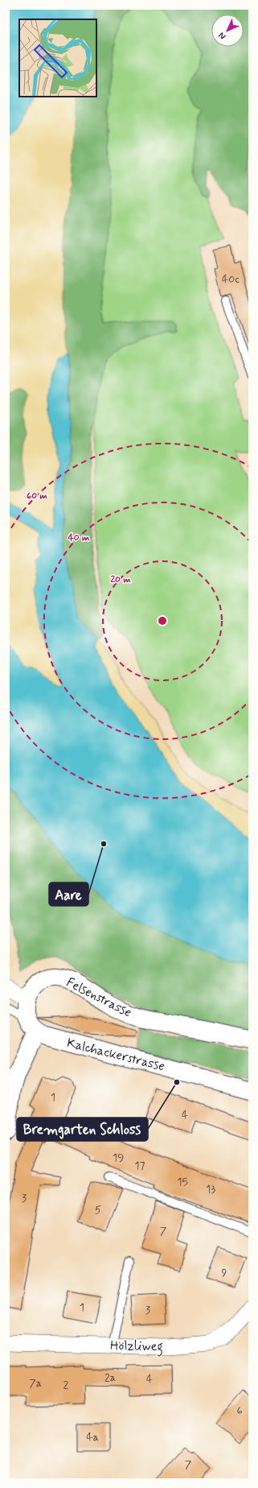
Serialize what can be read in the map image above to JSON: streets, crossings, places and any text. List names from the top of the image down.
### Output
{
  "streets": {
    "street": ["Felsenstrasse", "Kalchackerstrasse", "Hölzliweg"]
  },
  "places": ["Aare", "Bremgarten Schloss"],
  "house_numbers": [
    "40c",
    "1",
    "4",
    "19",
    "17",
    "15",
    "13",
    "3",
    "5",
    "7",
    "9",
    "1",
    "3",
    "2a",
    "4",
    "7a",
    "2",
    "6",
    "4a",
    "7"
  ],
  "north": "bottom left",
  "rings": ["60 m", "40 m", "20 m"]
}
